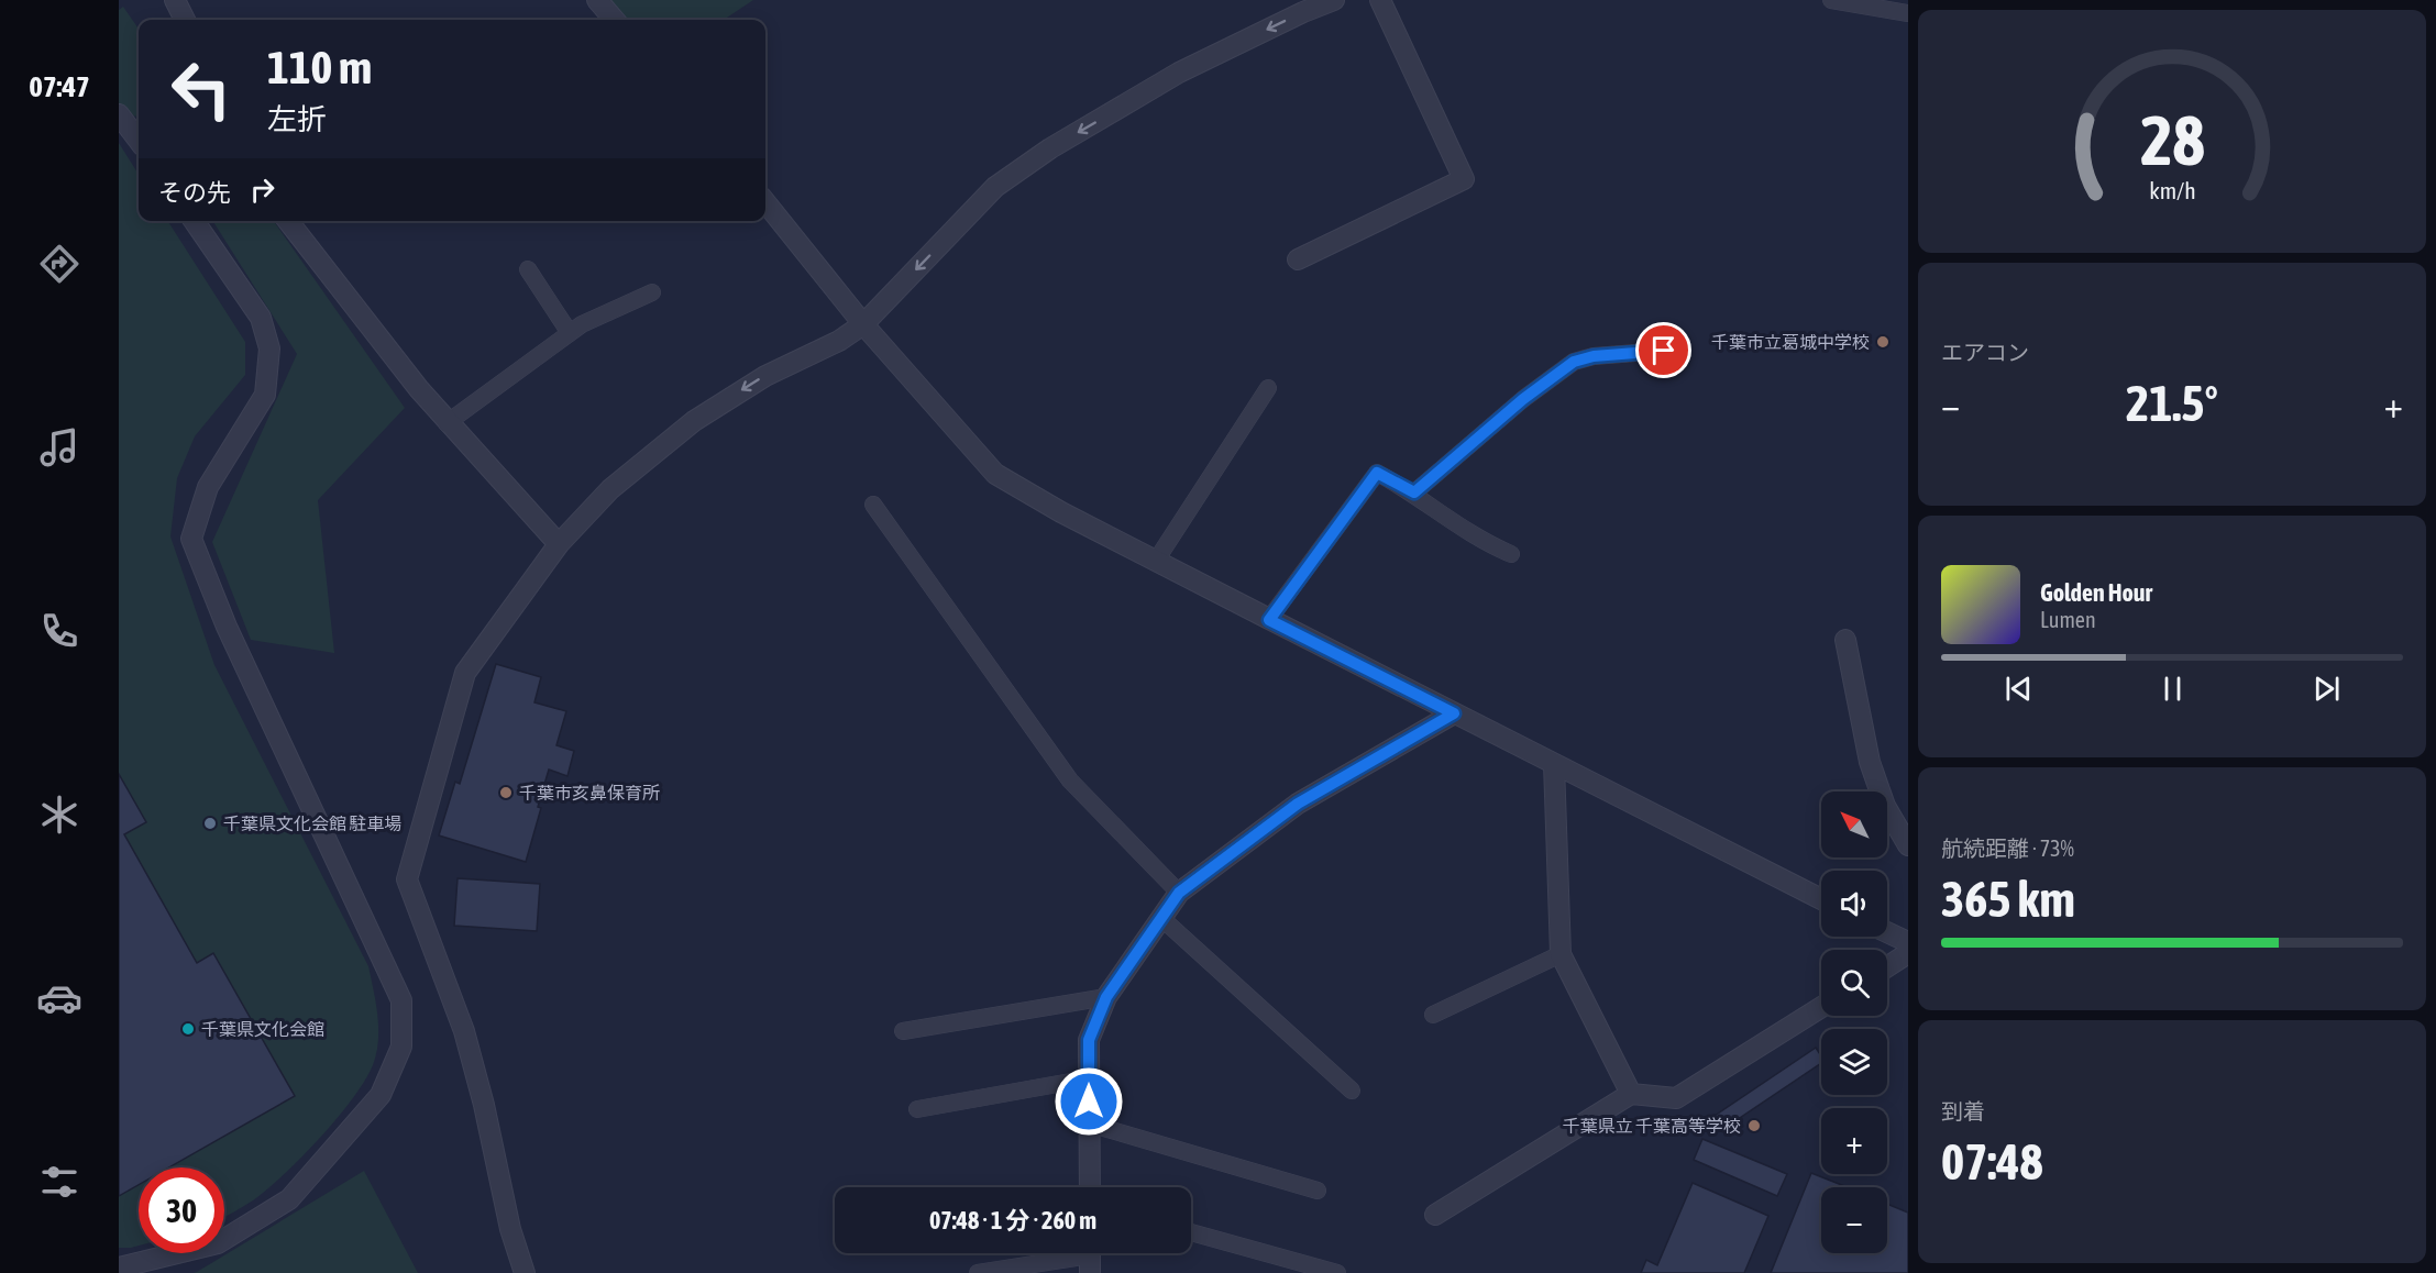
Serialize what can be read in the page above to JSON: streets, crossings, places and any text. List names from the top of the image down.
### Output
{
  "places": [
    "千葉市立葛城中学校",
    "千葉市亥鼻保育所",
    "千葉県文化会館 駐車場",
    "千葉県文化会館",
    "千葉県立 千葉高等学校"
  ],
  "north": "top left",
  "page": {
    "tabs": "07:47",
    "turn": ["110 m", "左折"],
    "then": "その先",
    "tile": [
      "エアコン",
      ["航続距離 · 73%", "365 km"],
      ["到着", "07:48"]
    ],
    "heat": ["−", "21.5°", "+"],
    "song": ["Golden Hour", "Lumen"],
    "map_buttons": ["+", "−"],
    "limit": "30",
    "trip": "07:48 · 1 分 · 260 m",
    "gauge": ["28", "km/h"]
  }
}
